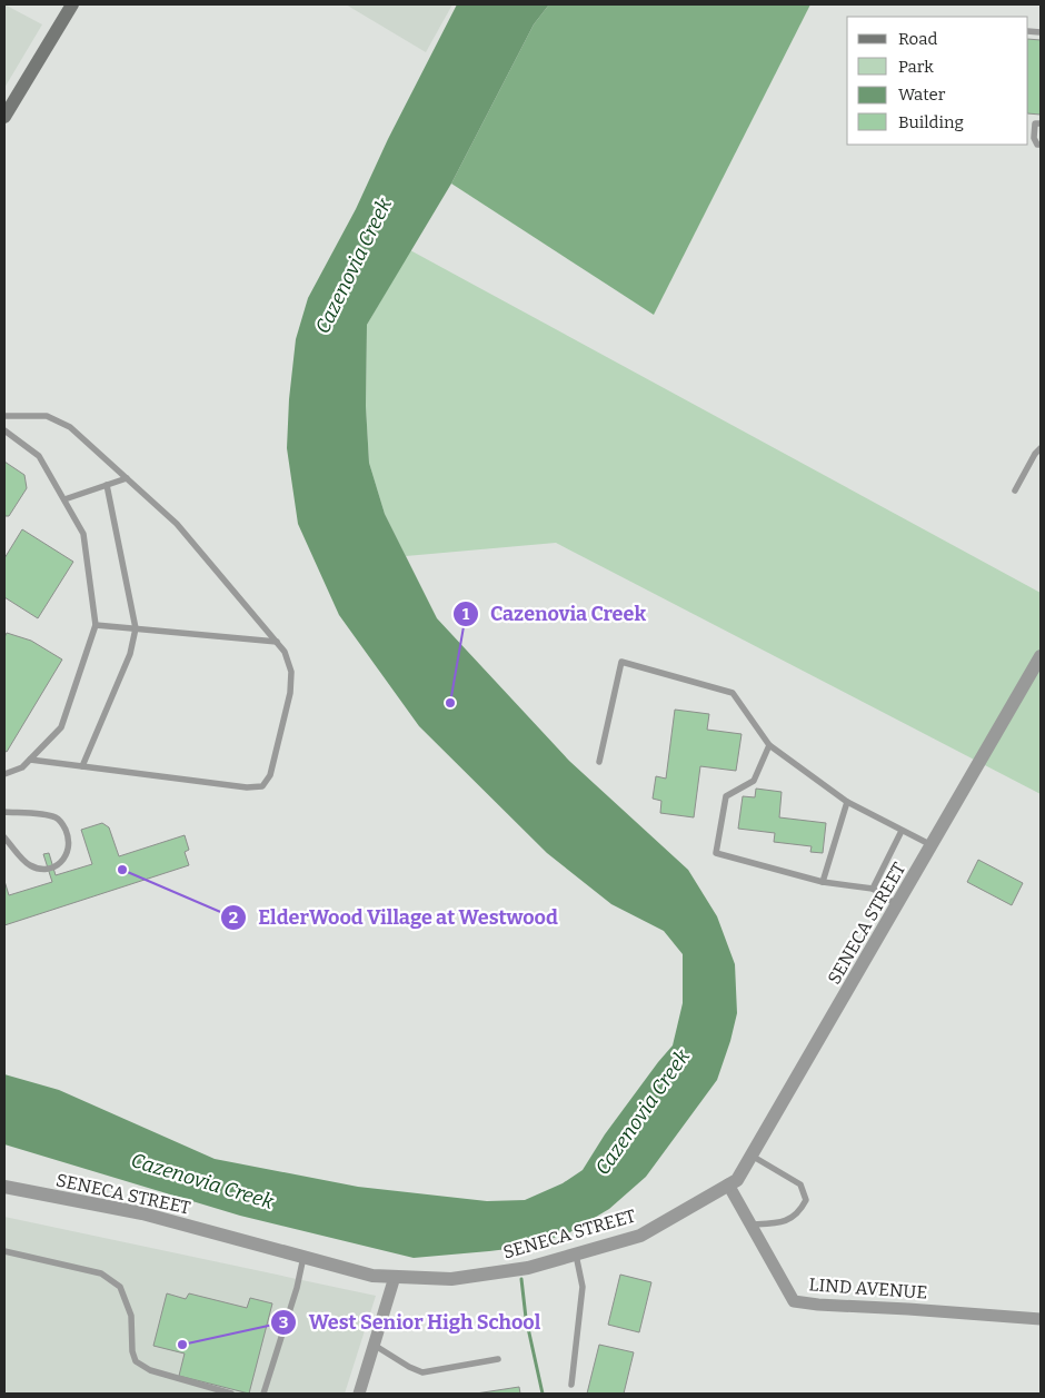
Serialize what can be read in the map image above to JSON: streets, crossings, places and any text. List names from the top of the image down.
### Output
{
  "streets": {
    "street": ["SENECA STREET", "LIND AVENUE"]
  },
  "crossings": [
    ["SENECA STREET", "LIND AVENUE"]
  ],
  "water": ["Cazenovia Creek"],
  "places": ["Cazenovia Creek", "ElderWood Village at Westwood", "West Senior High School"],
  "legend": [
    "Road",
    "Park",
    "Water",
    "Building"
  ]
}
